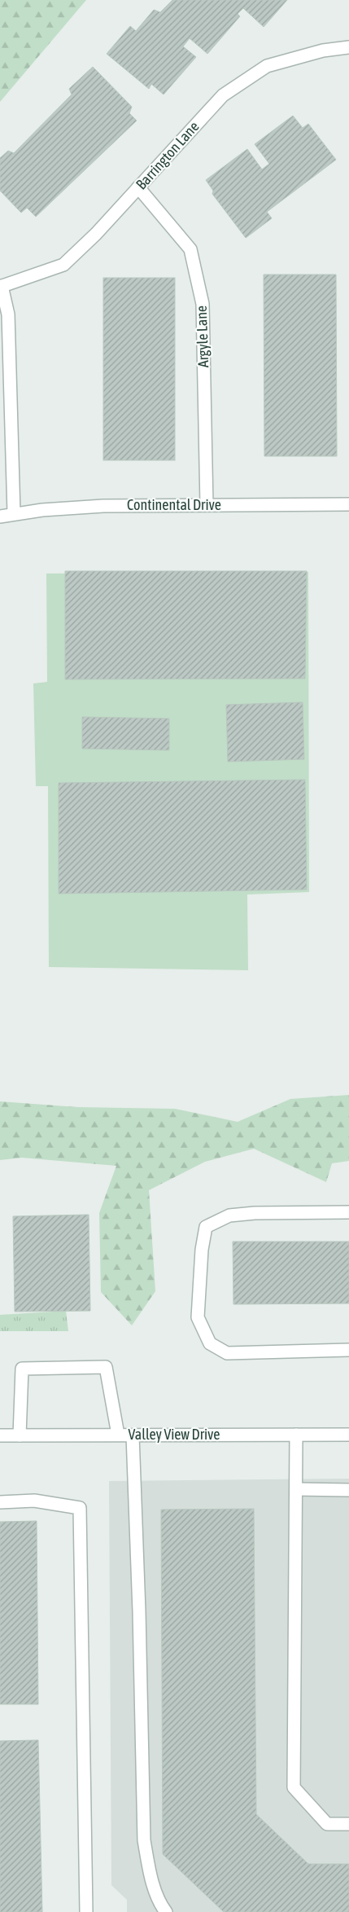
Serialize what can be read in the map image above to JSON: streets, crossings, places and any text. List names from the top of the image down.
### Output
{
  "streets": {
    "street": [
      "Barrington Lane",
      "Argyle Lane",
      "Continental Drive",
      "Valley View Drive"
    ]
  },
  "crossings": [
    ["Barrington Lane", "Argyle Lane"],
    ["Argyle Lane", "Continental Drive"]
  ]
}
